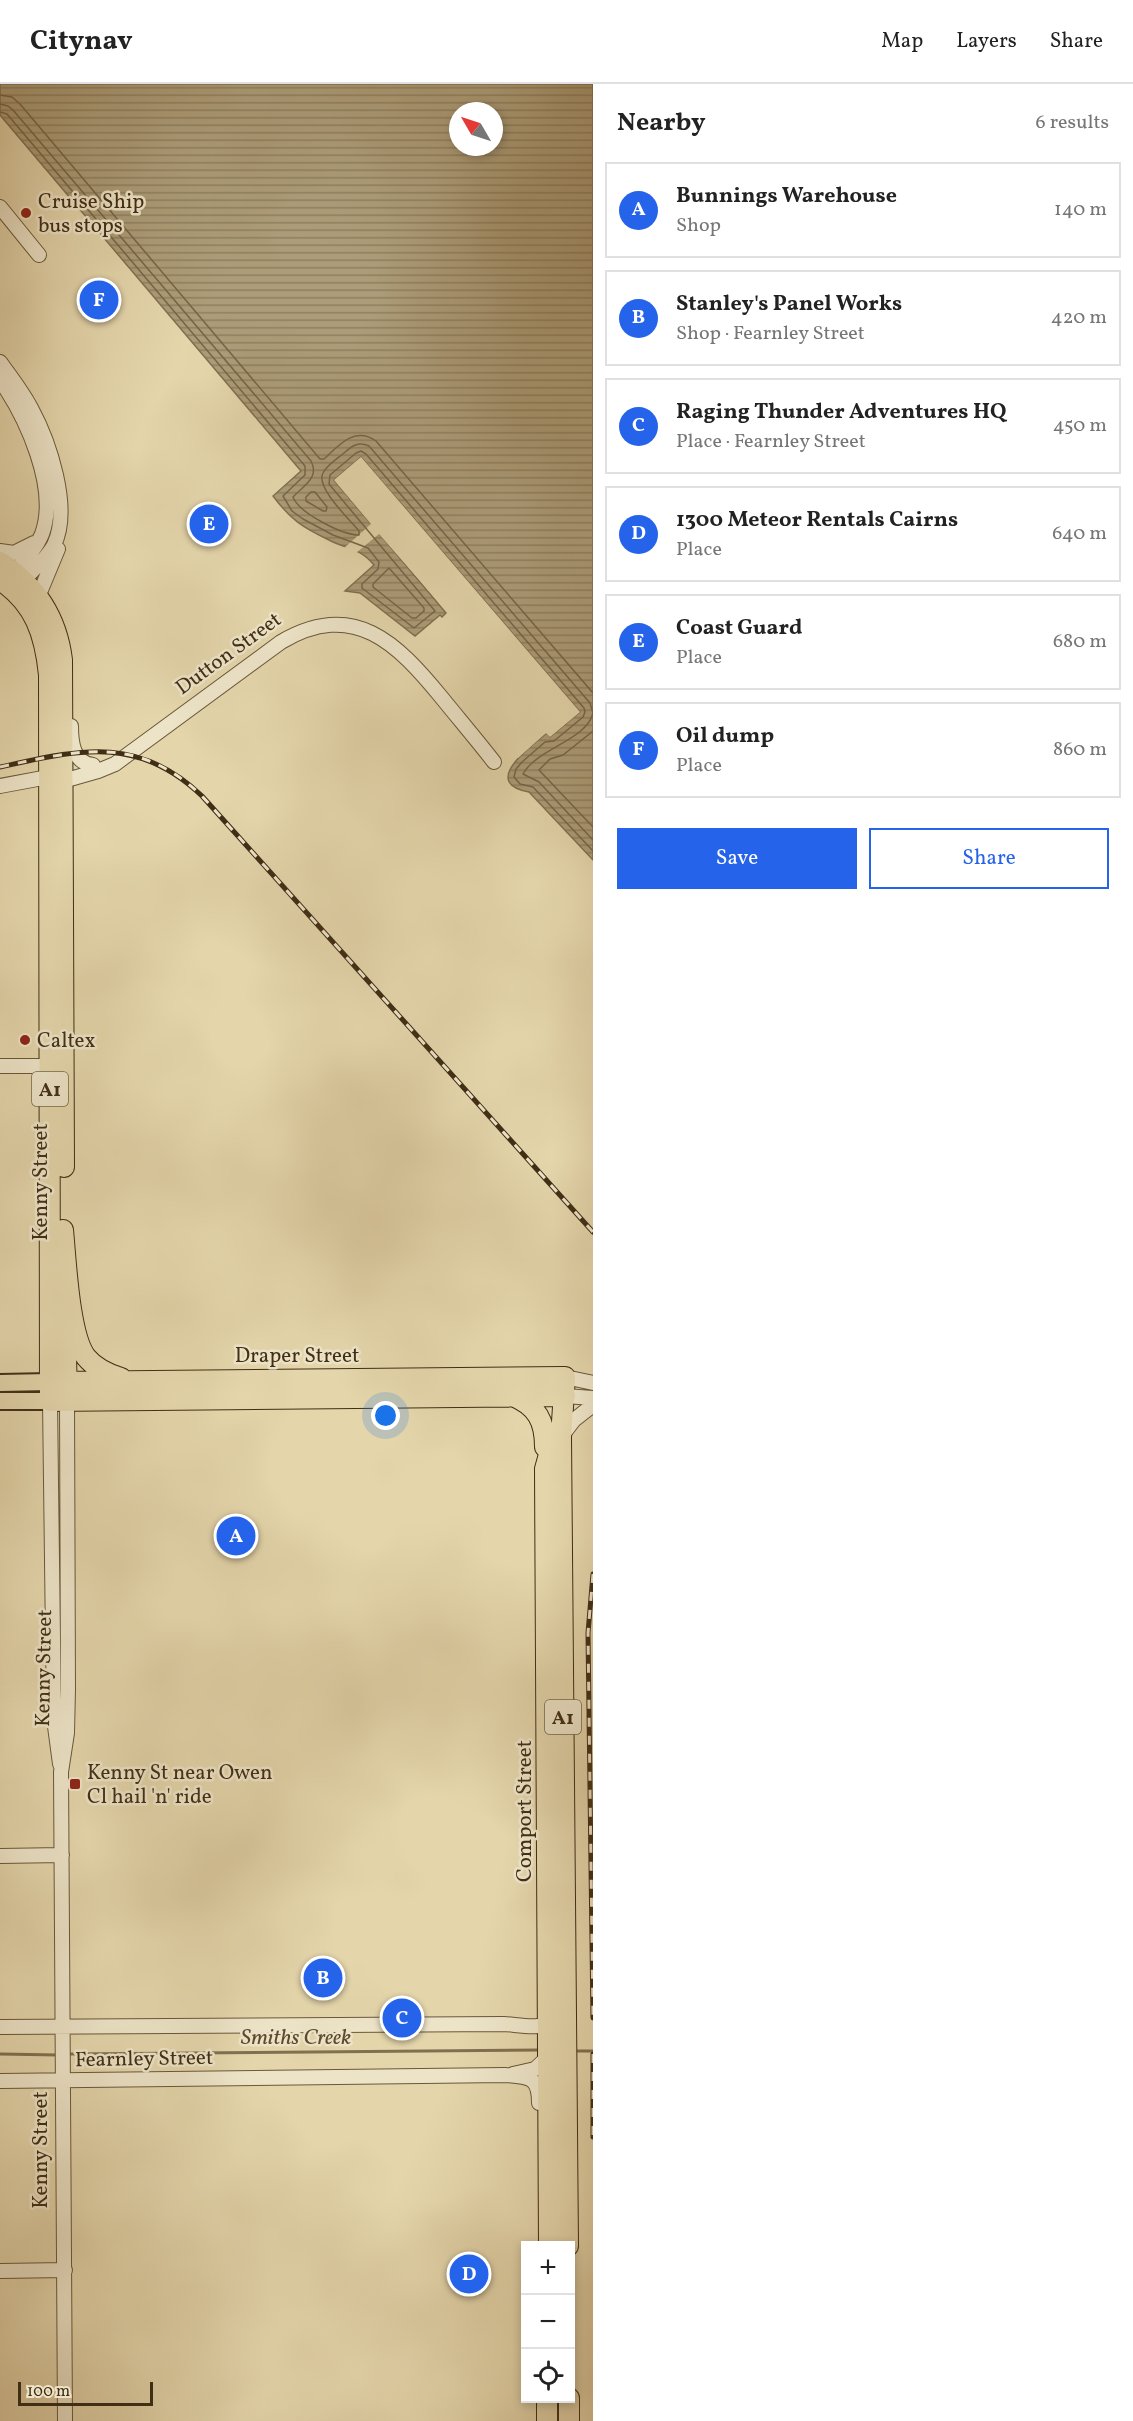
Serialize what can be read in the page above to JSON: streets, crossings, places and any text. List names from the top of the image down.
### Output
{
  "streets": {
    "highway": [
      "A1",
      "Kenny Street",
      "Draper Street",
      "Comport Street"
    ],
    "street": ["Dutton Street", "Fearnley Street"]
  },
  "crossings": [
    ["Dutton Street", "Kenny Street"],
    ["Kenny Street", "Draper Street"],
    ["Kenny Street", "Fearnley Street"],
    ["Draper Street", "Comport Street"],
    ["Comport Street", "Fearnley Street"]
  ],
  "water": ["Smiths Creek"],
  "places": {
    "other": ["Cruise Ship bus stops", "Caltex"],
    "transit": ["Kenny St near Owen Cl hail 'n' ride"]
  },
  "scale_bar": "100 m",
  "north": "top left",
  "page": {
    "header": "Citynav",
    "nav": ["Map", "Layers", "Share"],
    "heading": ["Nearby", "6 results"],
    "list": [
      {
        "mark": "A",
        "name": "Bunnings Warehouse",
        "note": "Shop",
        "value": "140 m"
      },
      {
        "mark": "B",
        "name": "Stanley's Panel Works",
        "note": "Shop · Fearnley Street",
        "value": "420 m"
      },
      {
        "mark": "C",
        "name": "Raging Thunder Adventures HQ",
        "note": "Place · Fearnley Street",
        "value": "450 m"
      },
      {
        "mark": "D",
        "name": "1300 Meteor Rentals Cairns",
        "note": "Place",
        "value": "640 m"
      },
      {
        "mark": "E",
        "name": "Coast Guard",
        "note": "Place",
        "value": "680 m"
      },
      {
        "mark": "F",
        "name": "Oil dump",
        "note": "Place",
        "value": "860 m"
      }
    ],
    "pins": [
      "F",
      "E",
      "A",
      "B",
      "C",
      "D"
    ],
    "buttons": ["Save", "Share"],
    "map_buttons": ["+", "−"],
    "scale": "100 m"
  }
}
